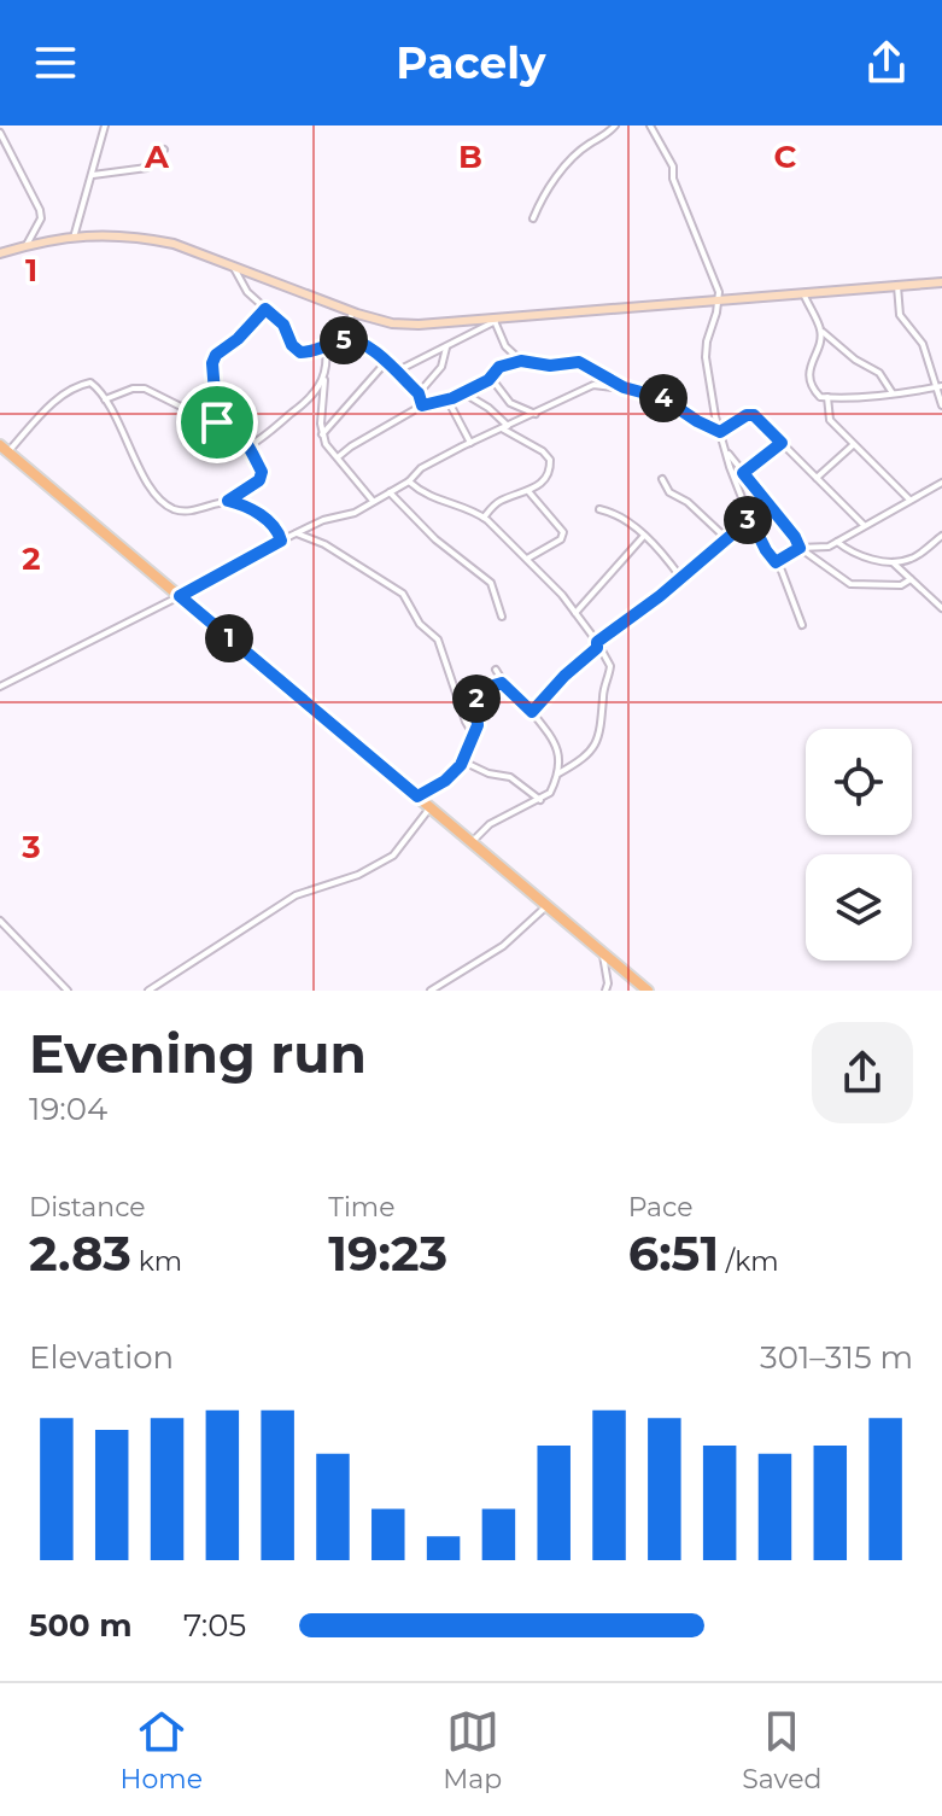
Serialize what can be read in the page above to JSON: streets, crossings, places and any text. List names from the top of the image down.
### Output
{
  "page": {
    "header": "Pacely",
    "pins": [
      "5",
      "4",
      "3",
      "1",
      "2"
    ],
    "heading": ["Evening run", "19:04"],
    "stats": [
      ["Distance", "2.83 km"],
      ["Time", "19:23"],
      ["Pace", "6:51 /km"]
    ],
    "chart": ["Elevation", "301–315 m"],
    "list": [
      {
        "name": "500 m",
        "note": "7:05"
      }
    ],
    "tabs": ["Home", "Map", "Saved"]
  },
  "grid": {
    "columns": ["A", "B", "C"],
    "rows": ["1", "2", "3"]
  }
}
